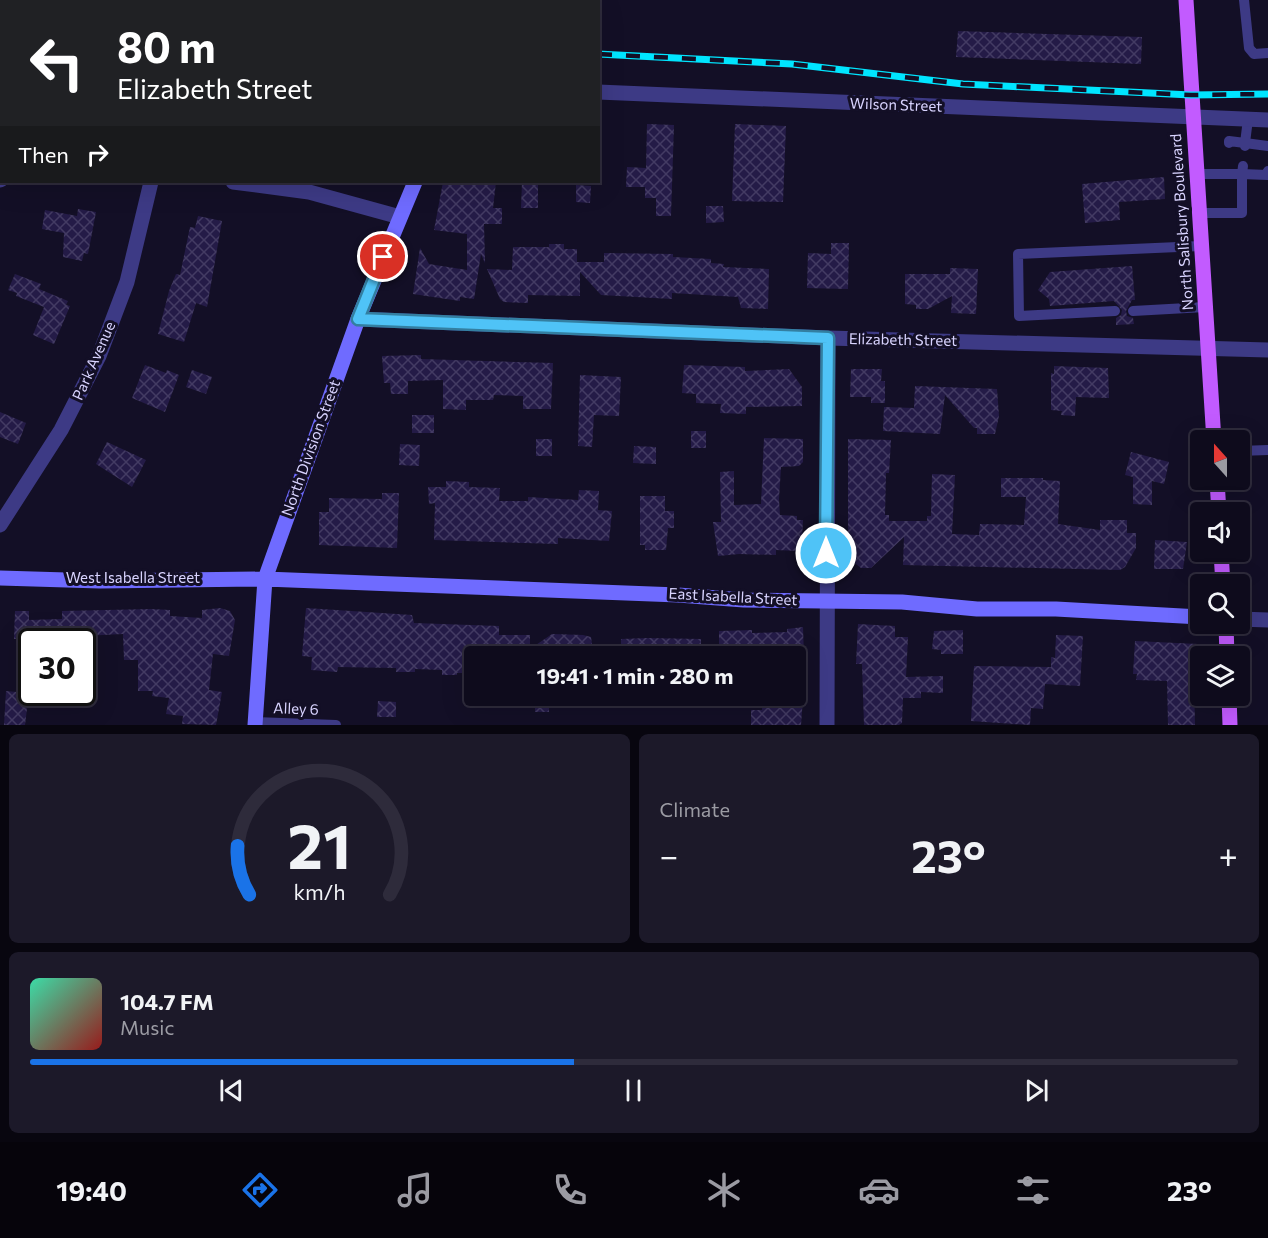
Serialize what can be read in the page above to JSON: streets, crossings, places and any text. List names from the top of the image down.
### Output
{
  "streets": {
    "main road": ["North Salisbury Boulevard"],
    "street": [
      "Wilson Street",
      "Elizabeth Street",
      "Park Avenue",
      "North Division Street",
      "West Isabella Street",
      "East Isabella Street"
    ],
    "lane": ["Alley 6"]
  },
  "crossings": [
    ["Wilson Street", "North Salisbury Boulevard"],
    ["North Salisbury Boulevard", "Elizabeth Street"],
    ["Elizabeth Street", "North Division Street"],
    ["North Division Street", "West Isabella Street"],
    ["North Division Street", "East Isabella Street"],
    ["North Division Street", "Alley 6"],
    ["West Isabella Street", "East Isabella Street"]
  ],
  "north": "top",
  "page": {
    "turn": ["80 m", "Elizabeth Street"],
    "then": "Then",
    "limit": "30",
    "trip": "19:41 · 1 min · 280 m",
    "tile": "Climate",
    "heat": ["−", "23°", "+"],
    "song": ["104.7 FM", "Music"],
    "tabs": ["19:40", "23°"],
    "gauge": ["21", "km/h"]
  }
}
